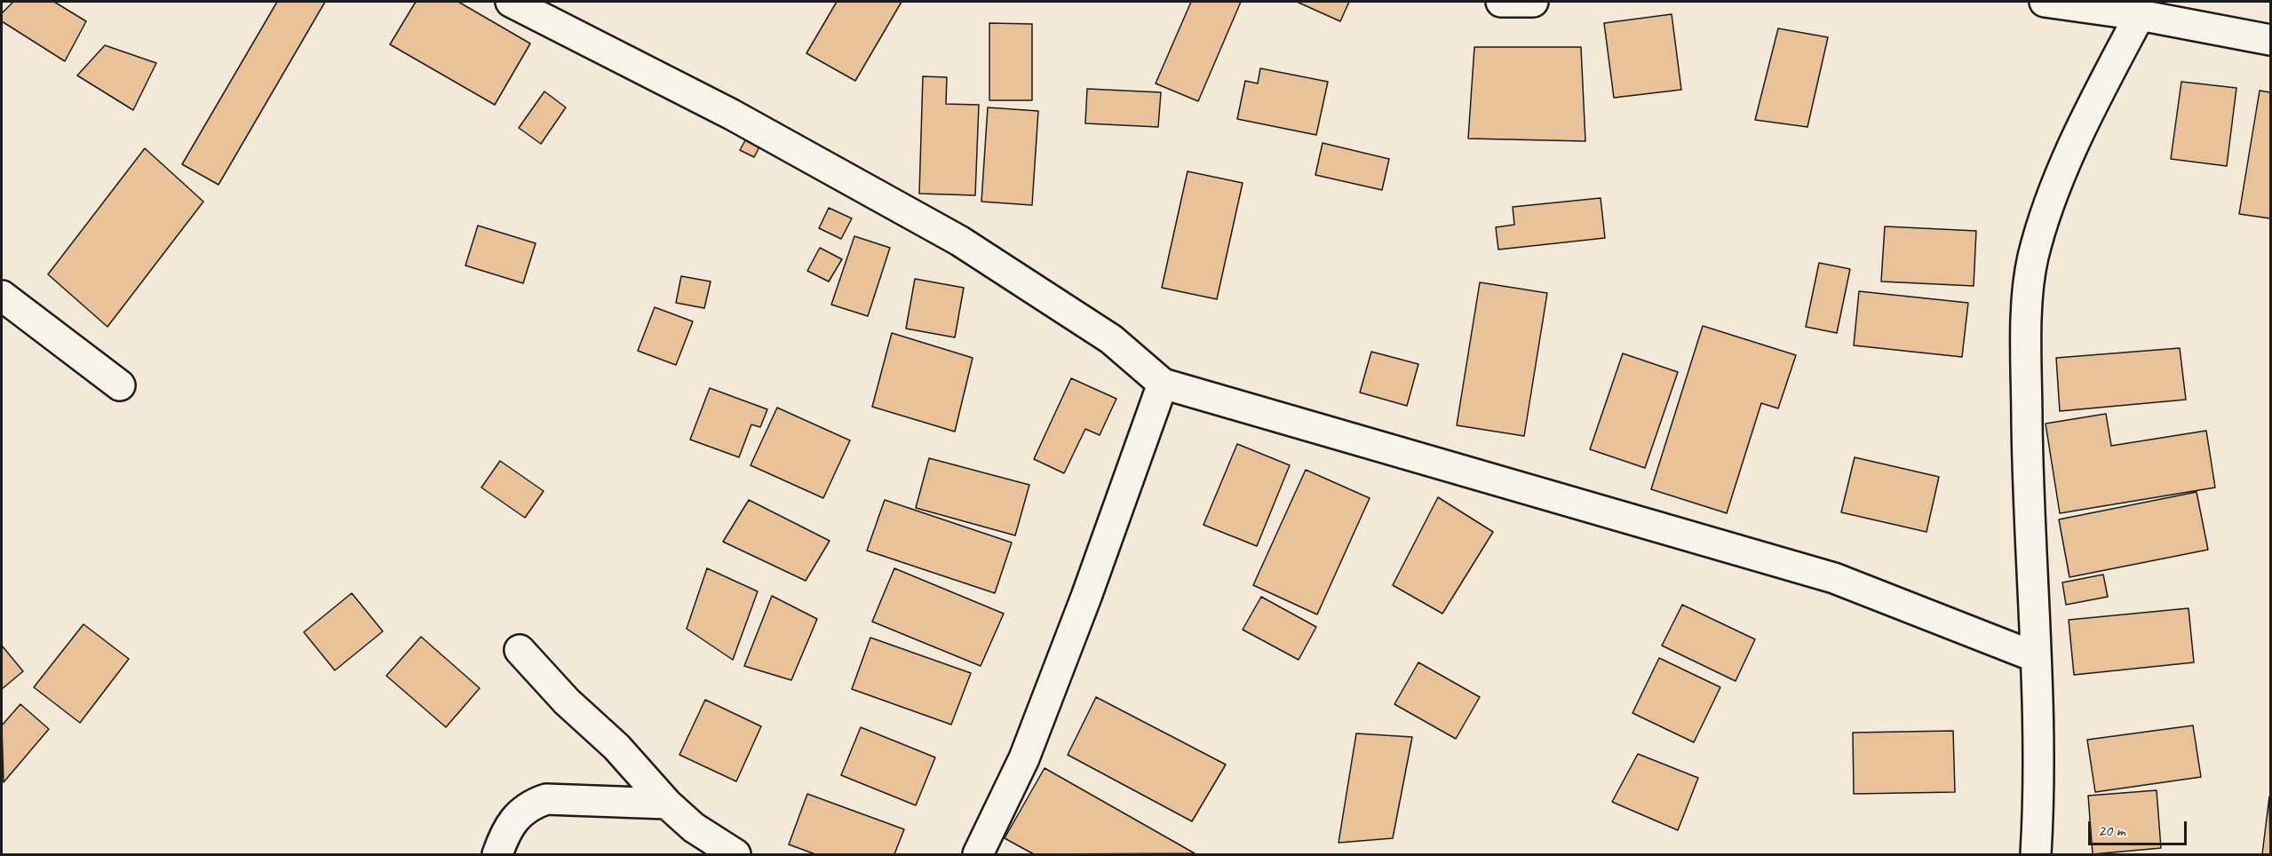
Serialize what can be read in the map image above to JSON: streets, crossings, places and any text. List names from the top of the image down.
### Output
{
  "scale_bar": "20 m"
}
